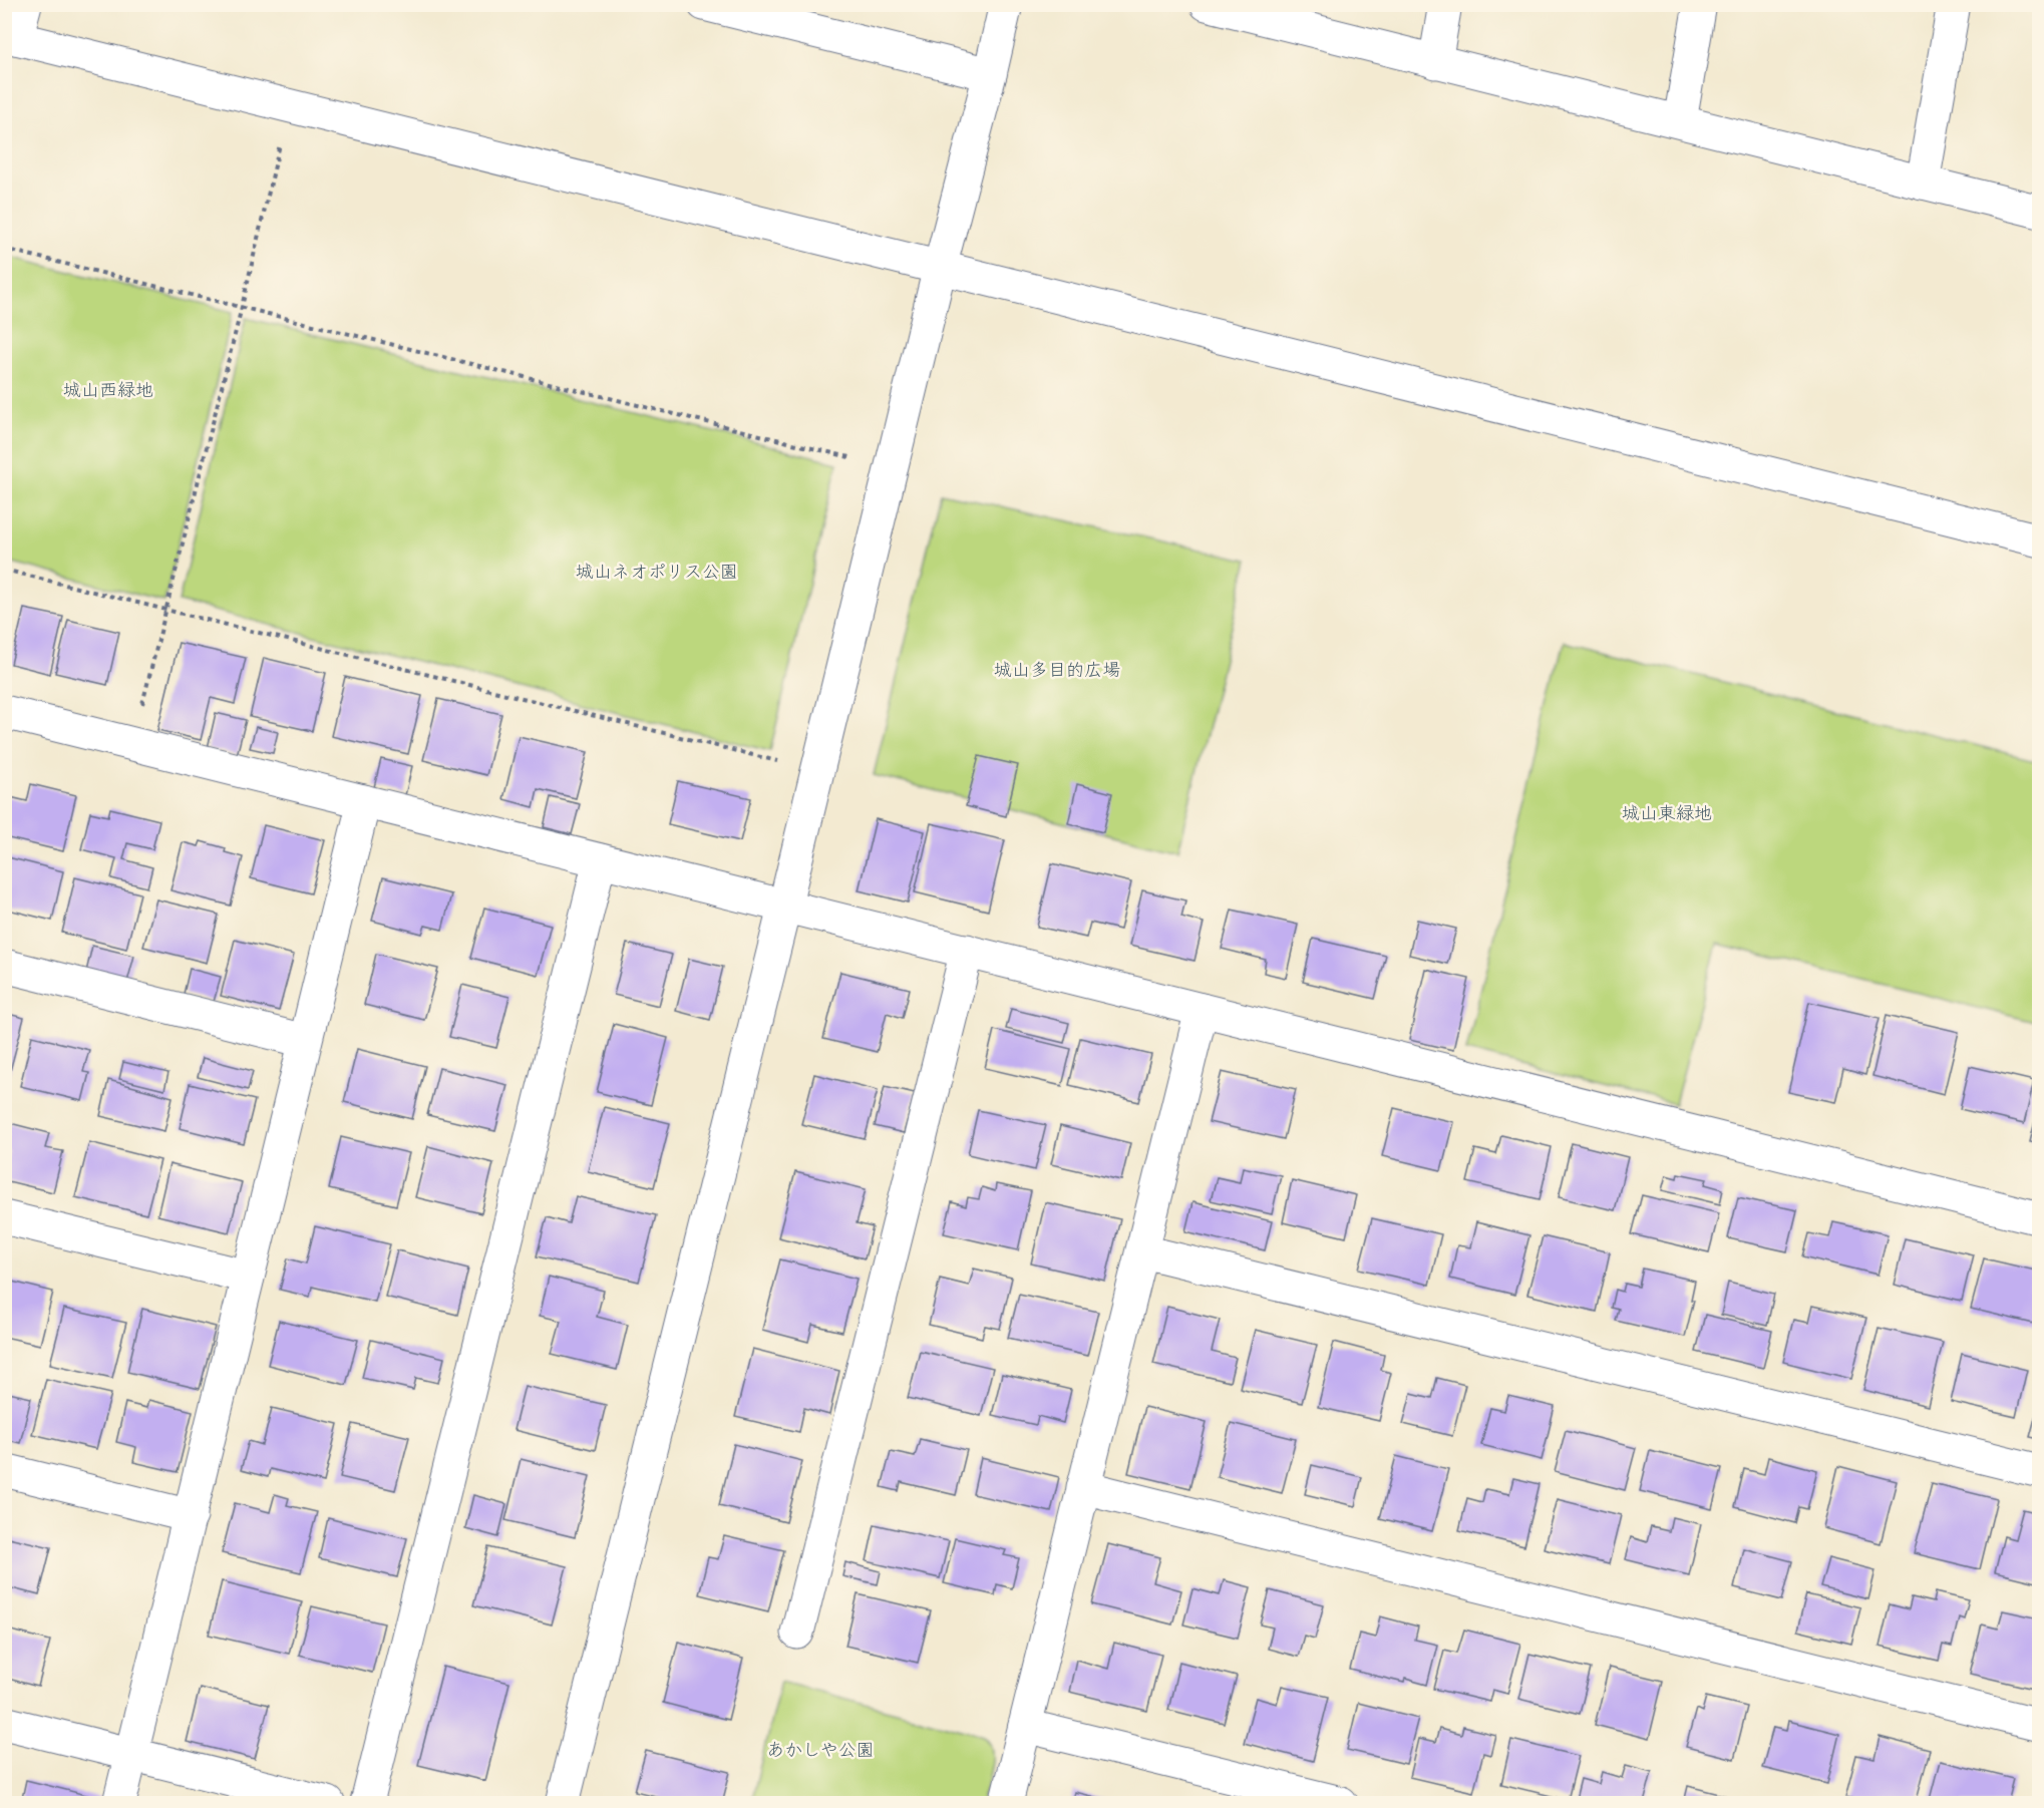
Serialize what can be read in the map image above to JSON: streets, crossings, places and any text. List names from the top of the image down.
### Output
{
  "parks": [
    "城山西緑地",
    "城山ネオポリス公園",
    "城山多目的広場",
    "城山東緑地",
    "あかしや公園"
  ]
}
